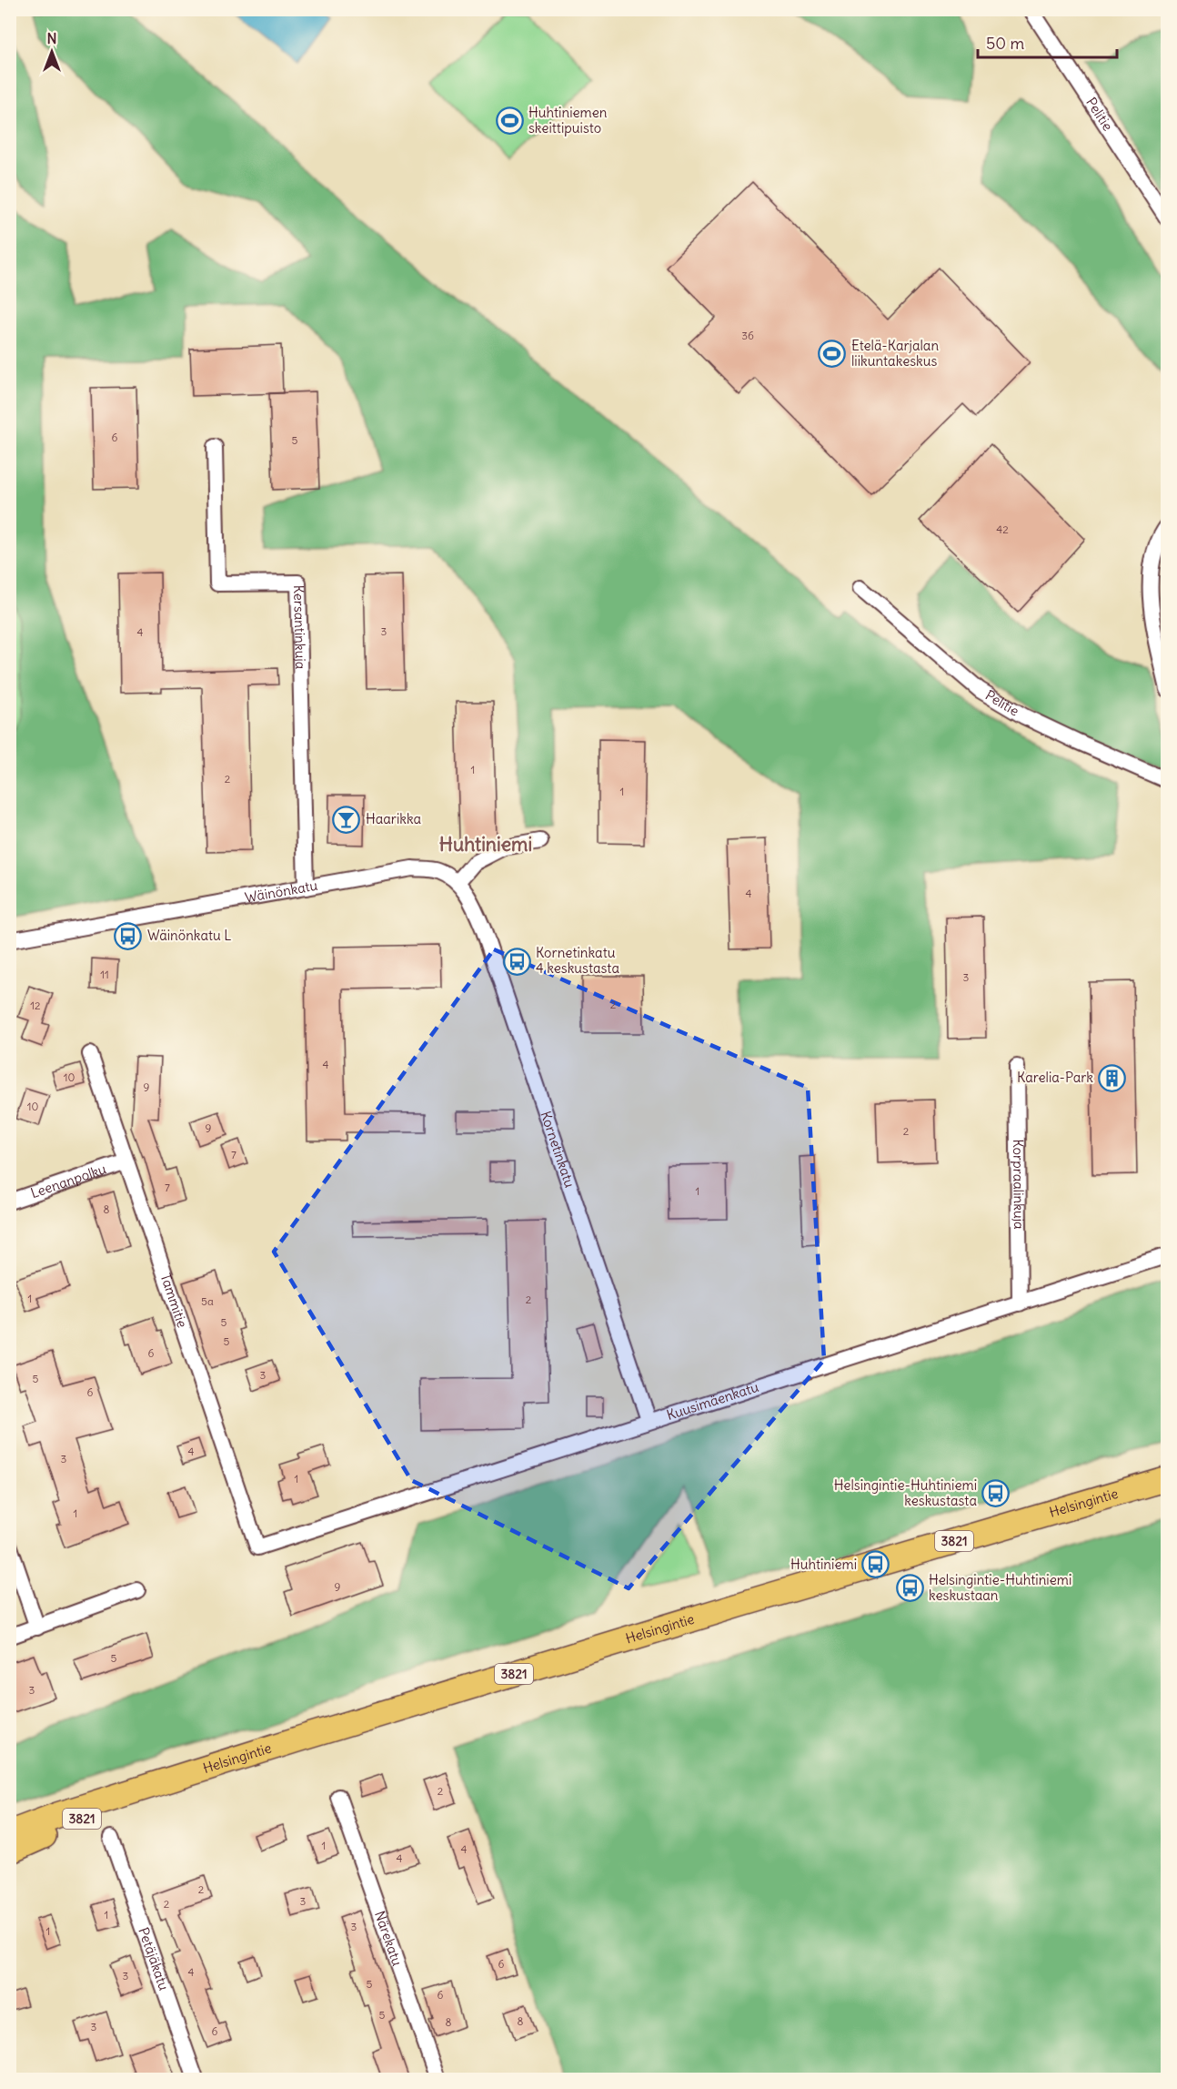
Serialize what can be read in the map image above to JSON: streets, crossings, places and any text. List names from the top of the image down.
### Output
{
  "streets": {
    "main road": ["Helsingintie", "3821"],
    "street": [
      "Pelitie",
      "Kersantinkuja",
      "Wäinönkatu",
      "Kornetinkatu",
      "Leenanpolku",
      "Korpraalinkuja",
      "Tammitie",
      "Kuusimäenkatu",
      "Närekatu",
      "Petäjäkatu"
    ]
  },
  "crossings": [
    ["Kersantinkuja", "Wäinönkatu"],
    ["Wäinönkatu", "Kornetinkatu"],
    ["Kornetinkatu", "Kuusimäenkatu"],
    ["Leenanpolku", "Tammitie"],
    ["Korpraalinkuja", "Kuusimäenkatu"],
    ["Tammitie", "Kuusimäenkatu"]
  ],
  "districts": ["Huhtiniemi"],
  "places": {
    "sports": ["Huhtiniemen skeittipuisto", "Etelä-Karjalan liikuntakeskus"],
    "bar": ["Haarikka"],
    "bus stop": [
      "Wäinönkatu L",
      "Kornetinkatu 4 keskustasta",
      "Helsingintie-Huhtiniemi keskustasta",
      "Huhtiniemi",
      "Helsingintie-Huhtiniemi keskustaan"
    ],
    "building": ["Karelia-Park"]
  },
  "house_numbers": [
    "36",
    "6",
    "5",
    "42",
    "3",
    "4",
    "1",
    "2",
    "1",
    "4",
    "11",
    "3",
    "2",
    "12",
    "4",
    "10",
    "9",
    "10",
    "9",
    "2",
    "7",
    "7",
    "1",
    "8",
    "1",
    "2",
    "5a",
    "5",
    "5",
    "6",
    "3",
    "5",
    "6",
    "4",
    "3",
    "1",
    "1",
    "9",
    "5",
    "3",
    "2",
    "1",
    "4",
    "4",
    "2",
    "3",
    "2",
    "1",
    "3",
    "1",
    "6",
    "4",
    "3",
    "5",
    "6",
    "5",
    "8",
    "8",
    "3",
    "6"
  ],
  "scale_bar": "50 m",
  "north": "top"
}
